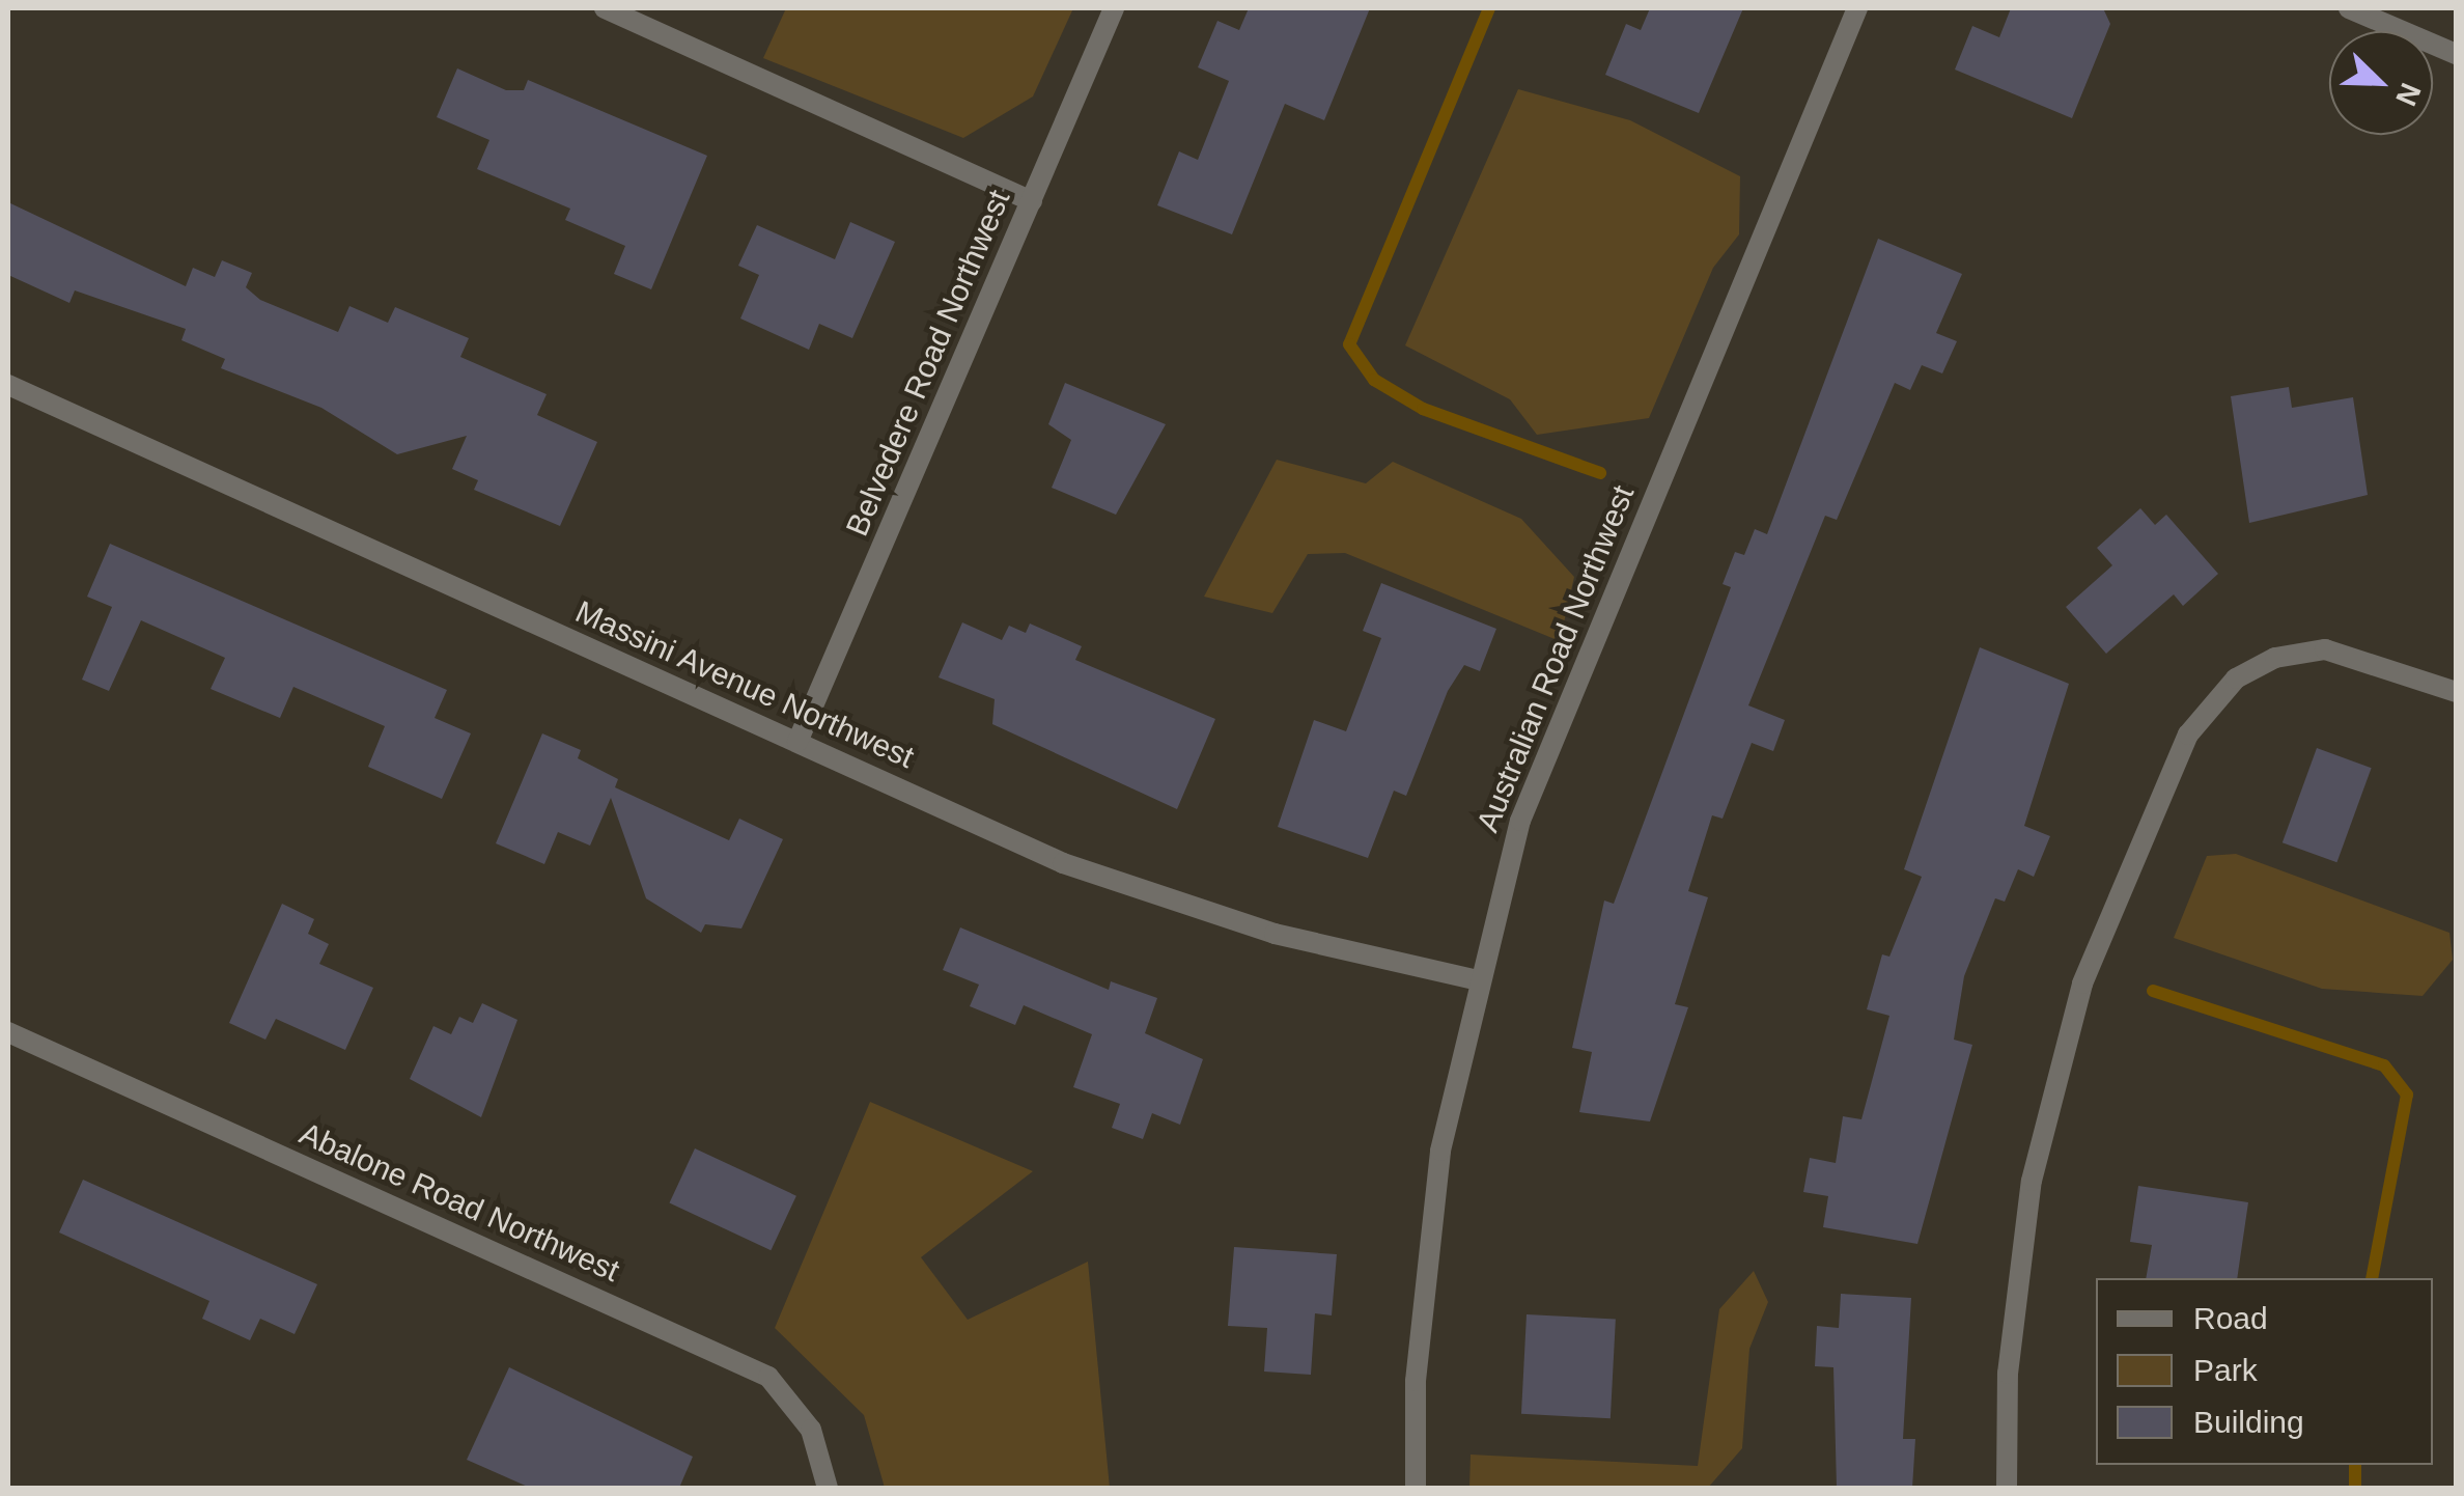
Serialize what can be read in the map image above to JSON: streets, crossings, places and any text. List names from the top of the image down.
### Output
{
  "streets": {
    "street": [
      "Belvedere Road Northwest",
      "Australian Road Northwest",
      "Massini Avenue Northwest",
      "Abalone Road Northwest"
    ]
  },
  "crossings": [
    ["Belvedere Road Northwest", "Massini Avenue Northwest"],
    ["Australian Road Northwest", "Massini Avenue Northwest"]
  ],
  "legend": ["Road", "Park", "Building"],
  "north": "bottom right"
}
